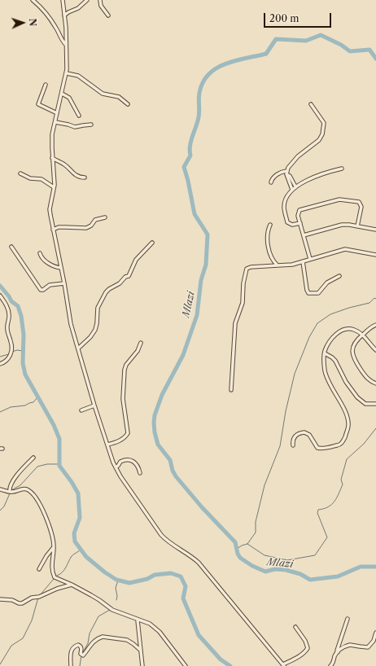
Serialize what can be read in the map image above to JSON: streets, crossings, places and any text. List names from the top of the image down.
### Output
{
  "water": ["Mlazi"],
  "scale_bar": "200 m",
  "north": "right"
}
